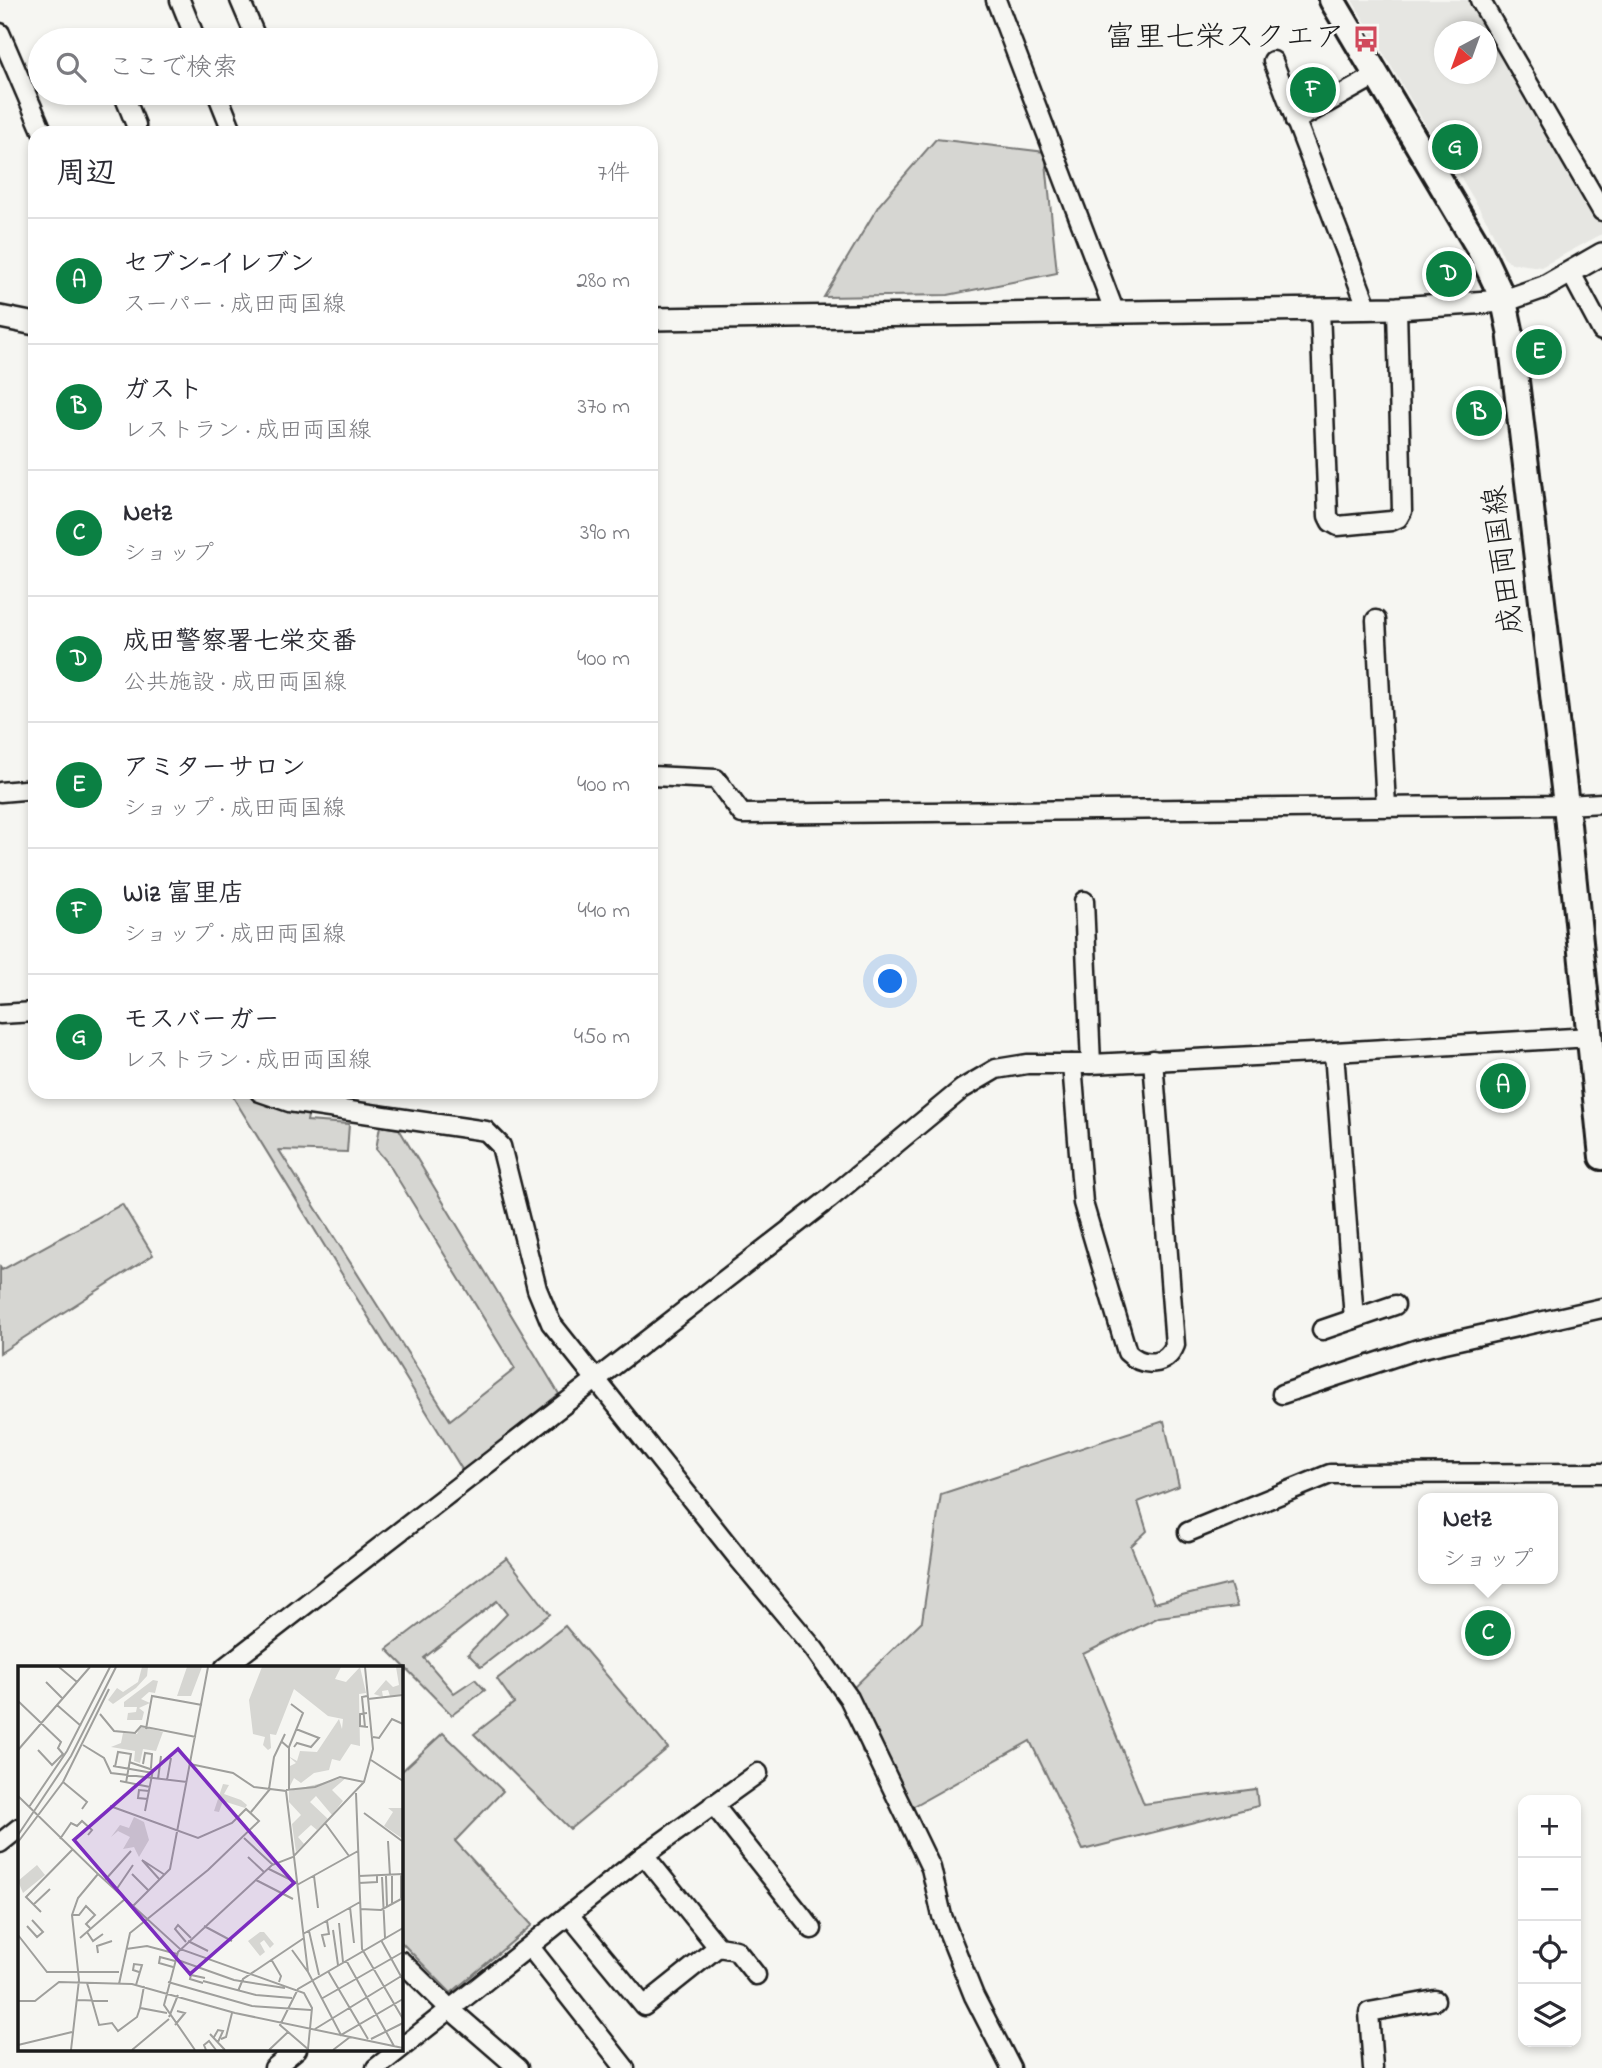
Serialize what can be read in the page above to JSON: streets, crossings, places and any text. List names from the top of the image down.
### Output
{
  "streets": {
    "main road": ["成田両国線"]
  },
  "places": {
    "bus stop": ["富里七栄スクエア"]
  },
  "north": "bottom left",
  "page": {
    "search": "ここで検索",
    "pins": [
      "F",
      "G",
      "D",
      "E",
      "B",
      "A",
      "C"
    ],
    "heading": ["周辺", "7件"],
    "list": [
      {
        "mark": "A",
        "name": "セブン-イレブン",
        "note": "スーパー · 成田両国線",
        "value": "280 m"
      },
      {
        "mark": "B",
        "name": "ガスト",
        "note": "レストラン · 成田両国線",
        "value": "370 m"
      },
      {
        "mark": "C",
        "name": "Netz",
        "note": "ショップ",
        "value": "390 m"
      },
      {
        "mark": "D",
        "name": "成田警察署七栄交番",
        "note": "公共施設 · 成田両国線",
        "value": "400 m"
      },
      {
        "mark": "E",
        "name": "アミターサロン",
        "note": "ショップ · 成田両国線",
        "value": "400 m"
      },
      {
        "mark": "F",
        "name": "Wiz 富里店",
        "note": "ショップ · 成田両国線",
        "value": "440 m"
      },
      {
        "mark": "G",
        "name": "モスバーガー",
        "note": "レストラン · 成田両国線",
        "value": "450 m"
      }
    ],
    "popup": ["Netz", "ショップ"],
    "map_buttons": ["+", "−"]
  }
}
